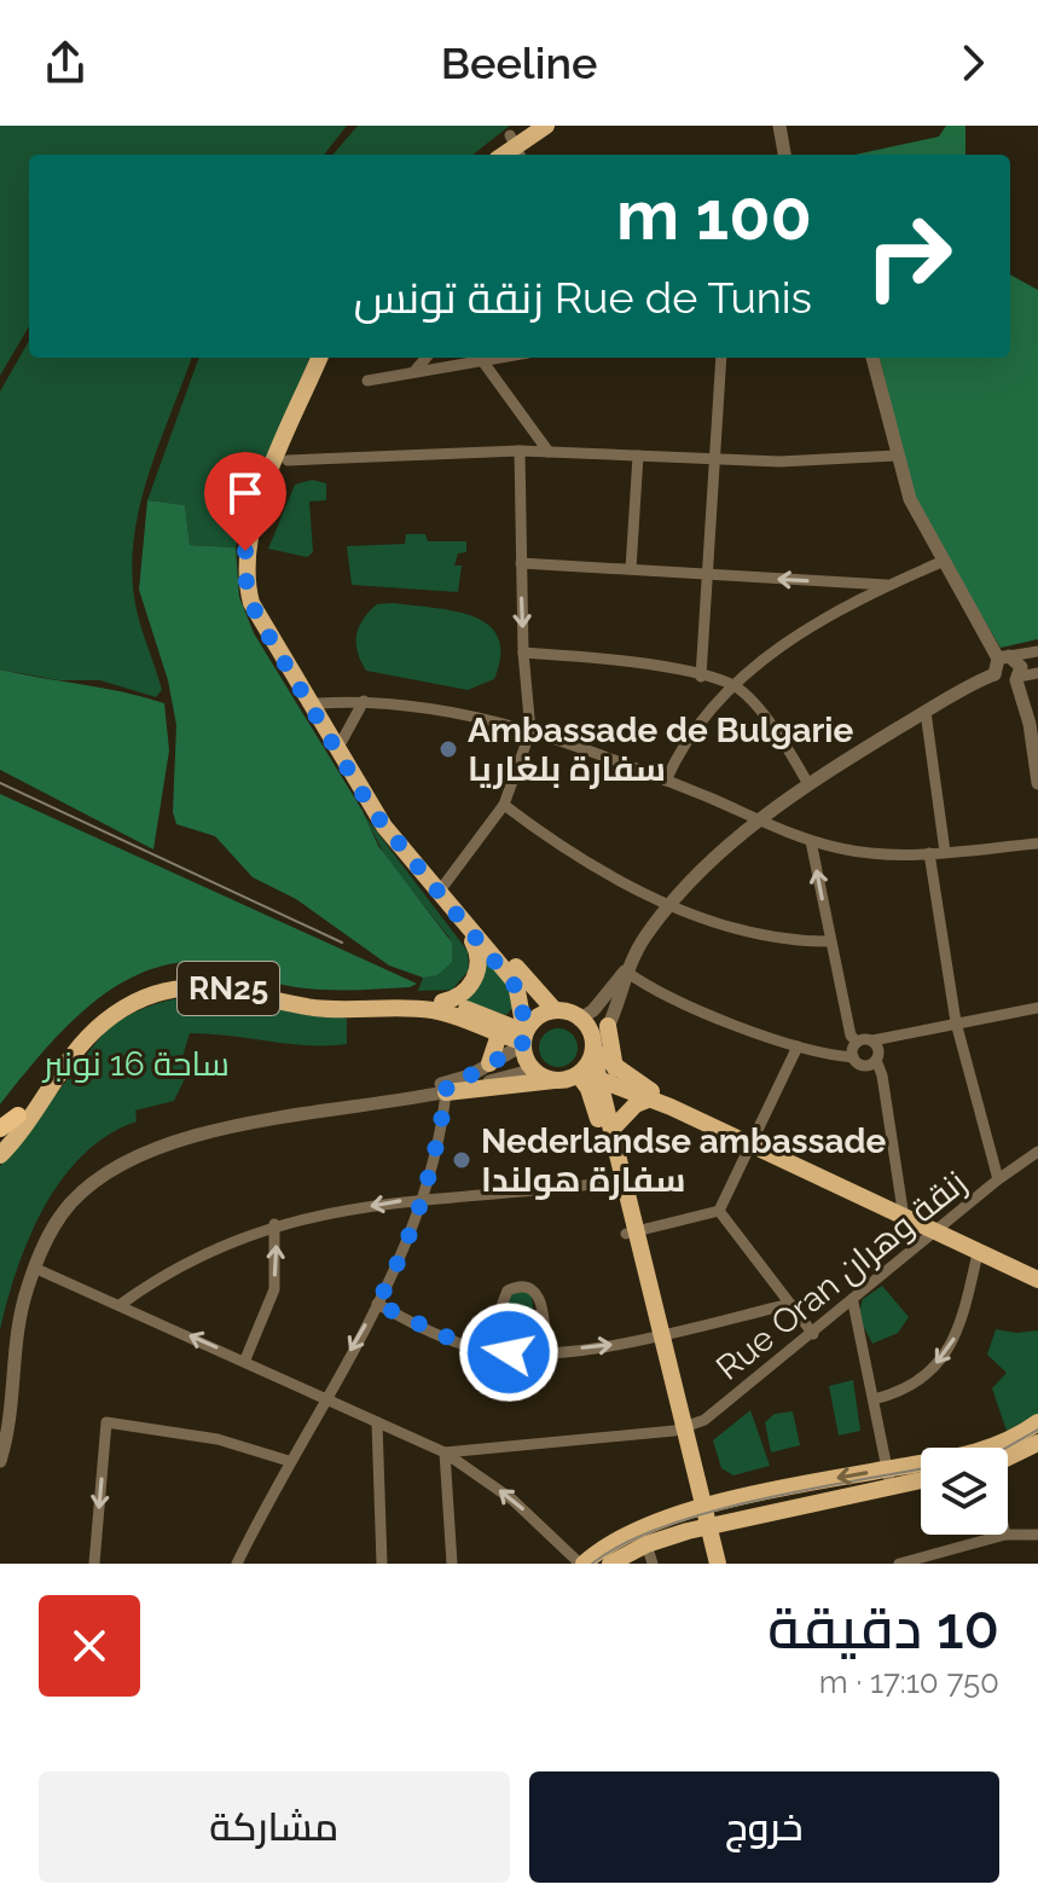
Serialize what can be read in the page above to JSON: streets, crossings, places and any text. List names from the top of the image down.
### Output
{
  "streets": {
    "main road": ["RN25"],
    "street": ["Rue Oran زنقة وهران"]
  },
  "parks": ["ساحة 16 نونبر"],
  "places": ["Ambassade de Bulgarie سفارة بلغاريا", "Nederlandse ambassade سفارة هولندا"],
  "page": {
    "header": "Beeline",
    "turn": ["100 m", "Rue de Tunis زنقة تونس"],
    "heading": ["10 دقيقة", "750 m · 17:10"],
    "buttons": ["خروج", "مشاركة"]
  }
}
